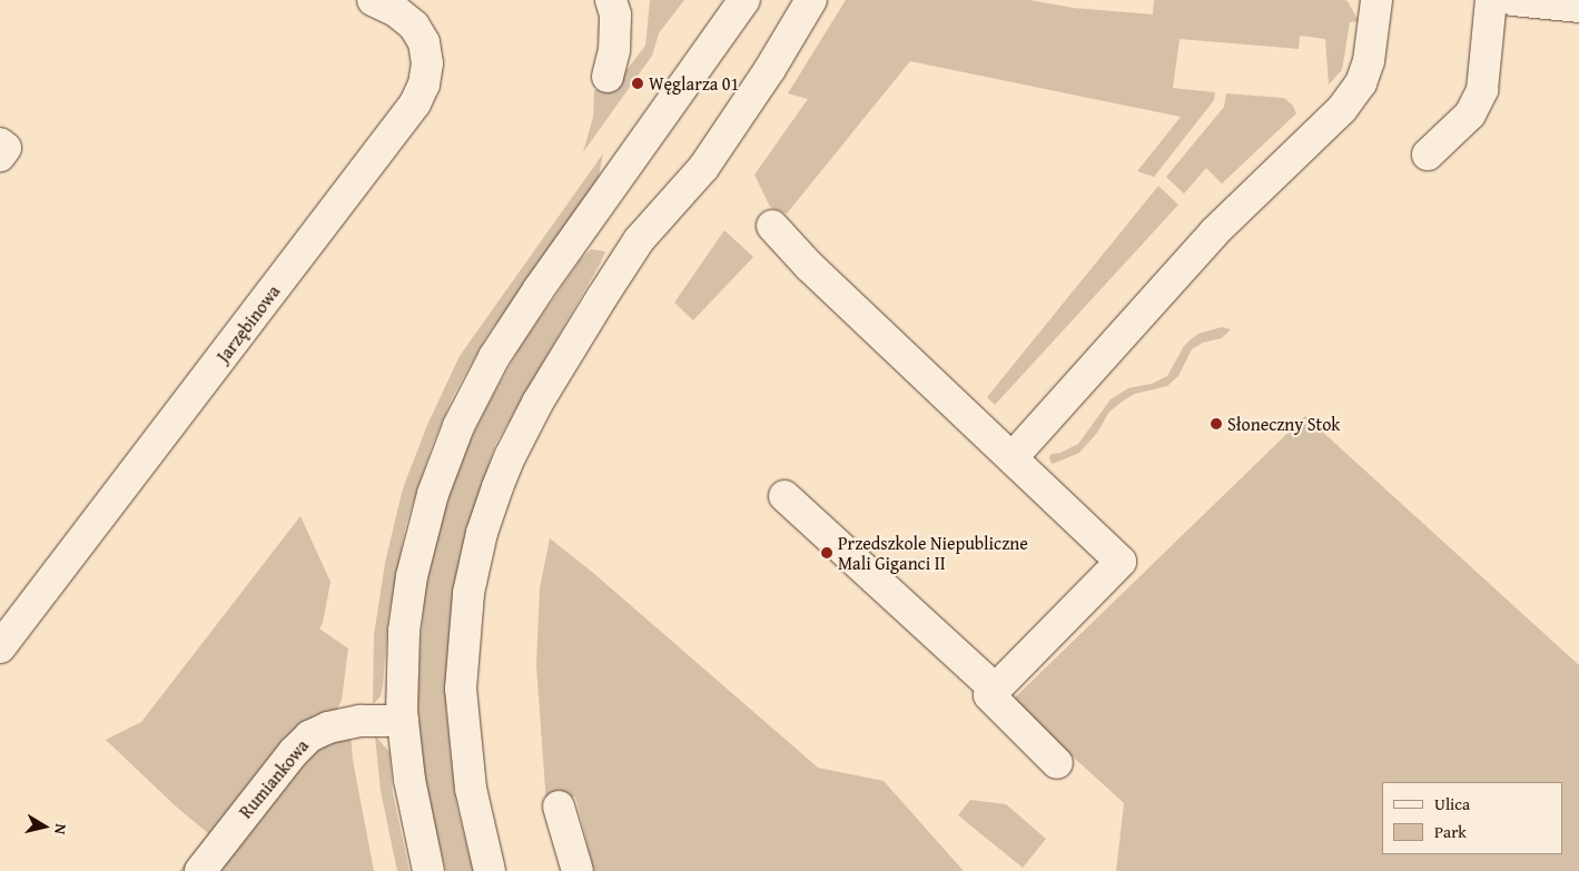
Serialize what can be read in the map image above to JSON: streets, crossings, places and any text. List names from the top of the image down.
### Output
{
  "streets": {
    "street": ["Jarzębinowa", "Rumiankowa"]
  },
  "places": ["Węglarza 01", "Słoneczny Stok", "Przedszkole Niepubliczne Mali Giganci II"],
  "legend": ["Ulica", "Park"],
  "north": "right"
}
